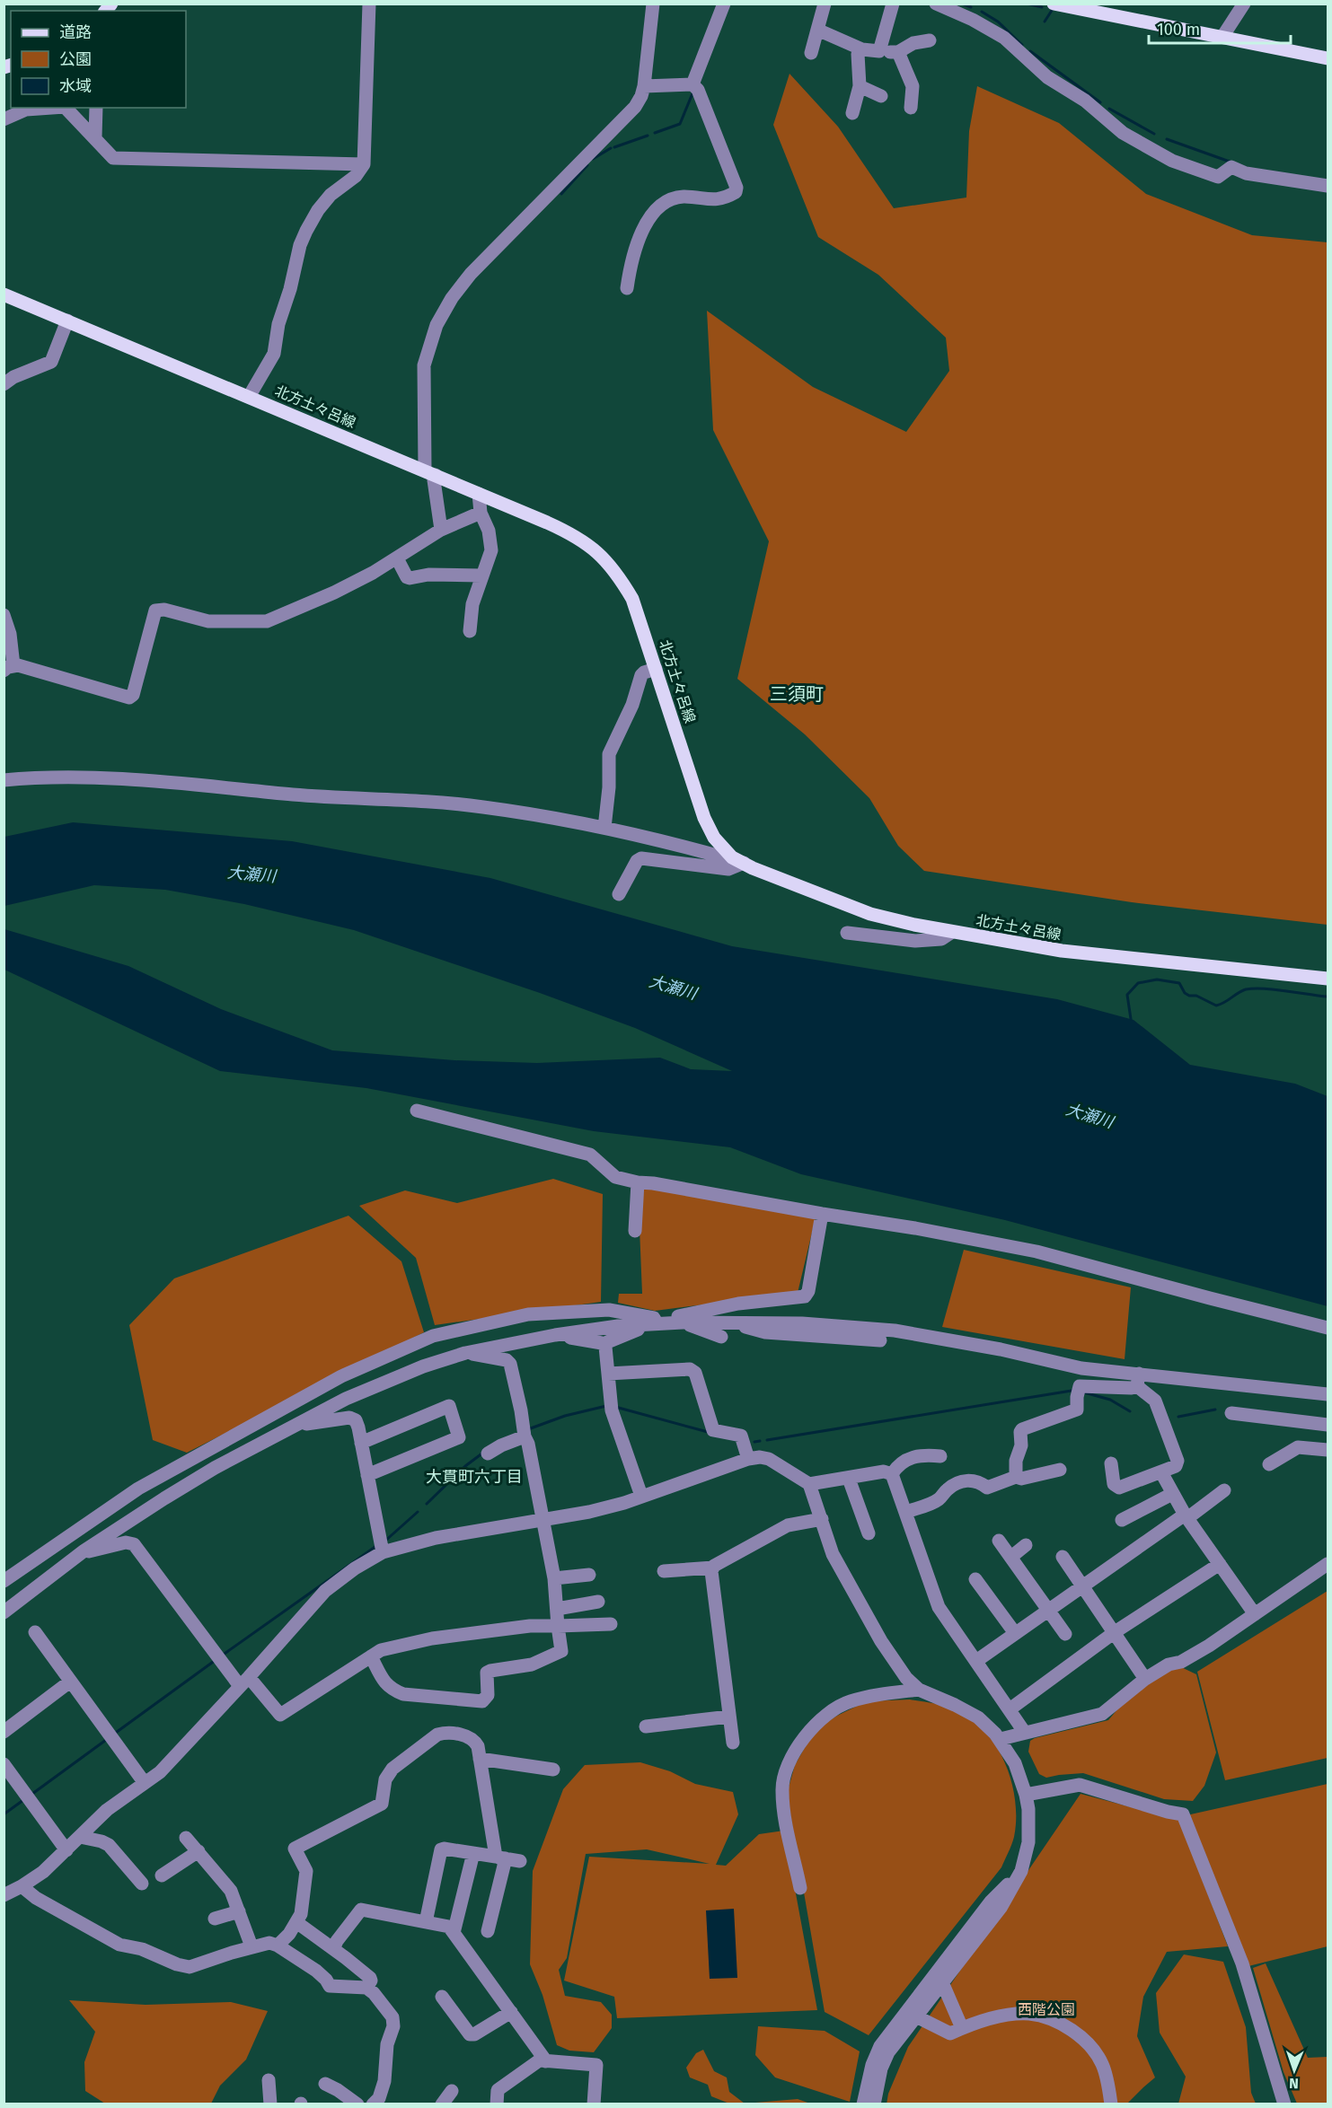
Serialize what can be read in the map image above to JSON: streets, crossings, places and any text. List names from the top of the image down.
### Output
{
  "streets": {
    "main road": ["北方土々呂線"]
  },
  "districts": ["三須町", "大貫町六丁目"],
  "water": ["大瀬川"],
  "parks": ["西階公園"],
  "legend": ["道路", "公園", "水域"],
  "scale_bar": "100 m",
  "north": "bottom"
}
